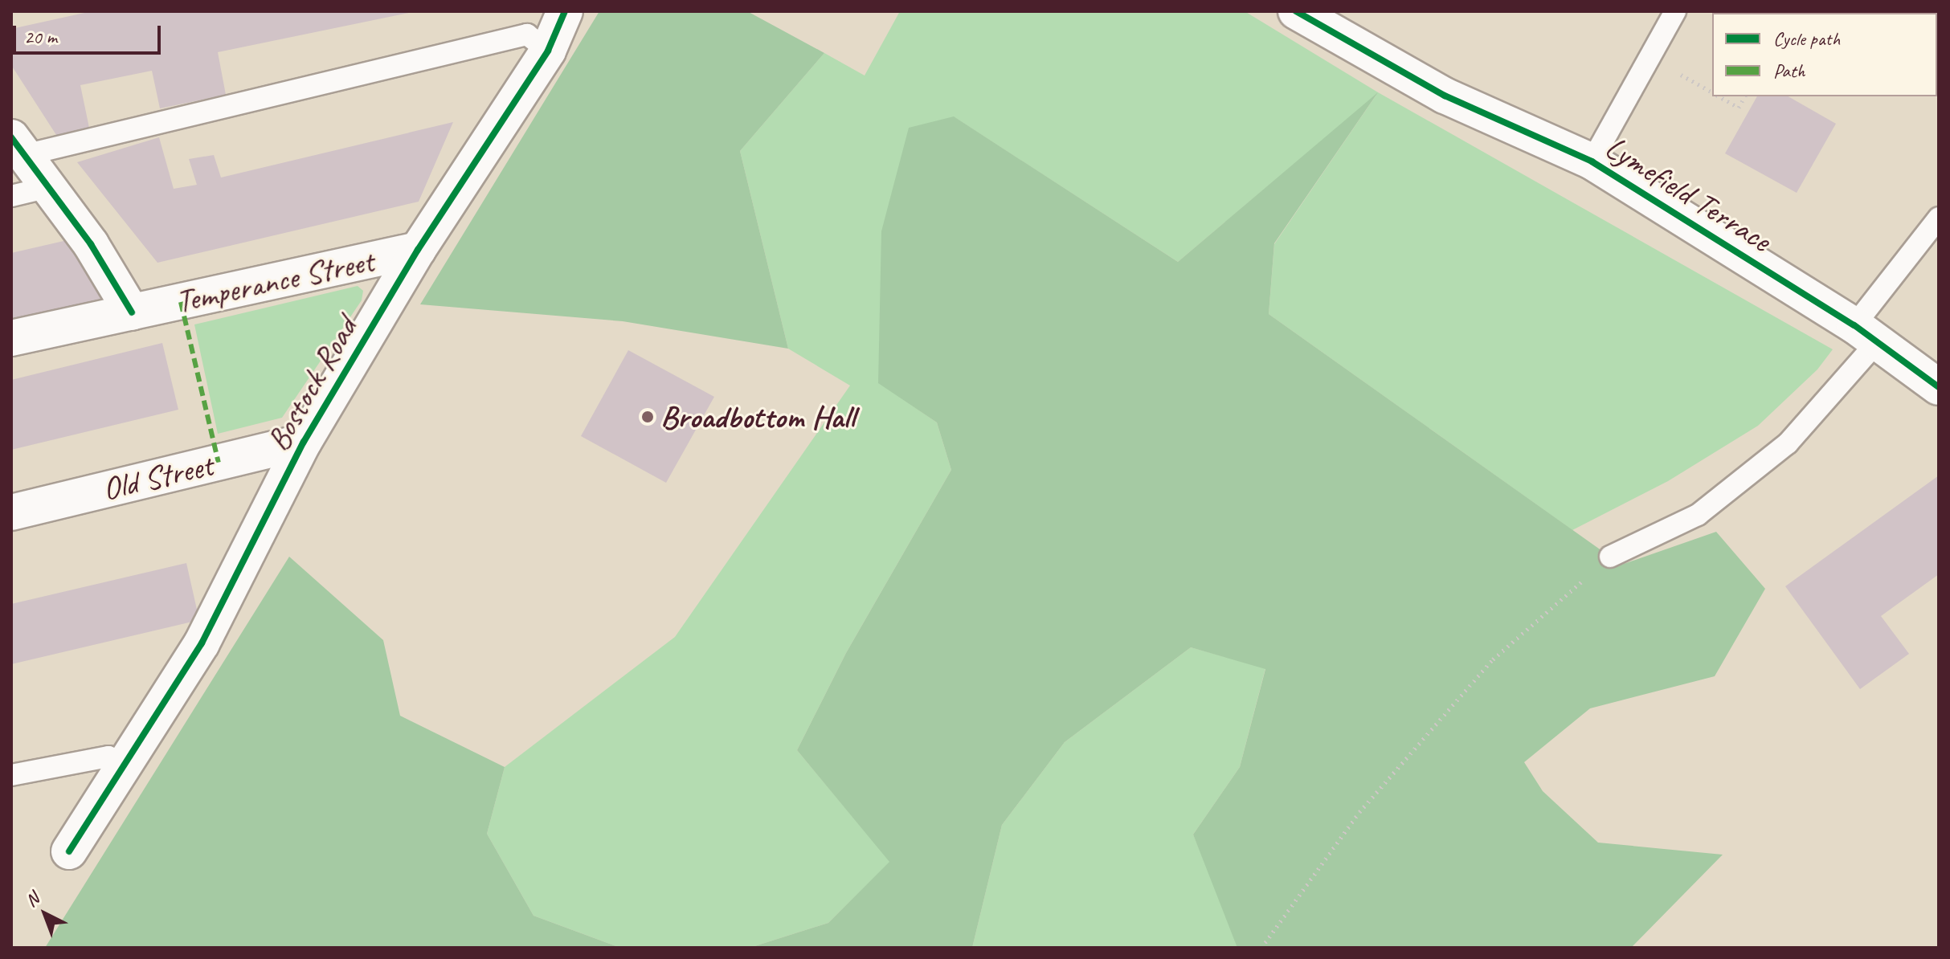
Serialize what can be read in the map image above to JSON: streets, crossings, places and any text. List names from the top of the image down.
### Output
{
  "streets": {
    "street": [
      "Lymefield Terrace",
      "Temperance Street",
      "Bostock Road",
      "Old Street"
    ]
  },
  "crossings": [
    ["Temperance Street", "Bostock Road"],
    ["Bostock Road", "Old Street"]
  ],
  "places": ["Broadbottom Hall"],
  "legend": ["Cycle path", "Path"],
  "scale_bar": "20 m",
  "north": "top left"
}
